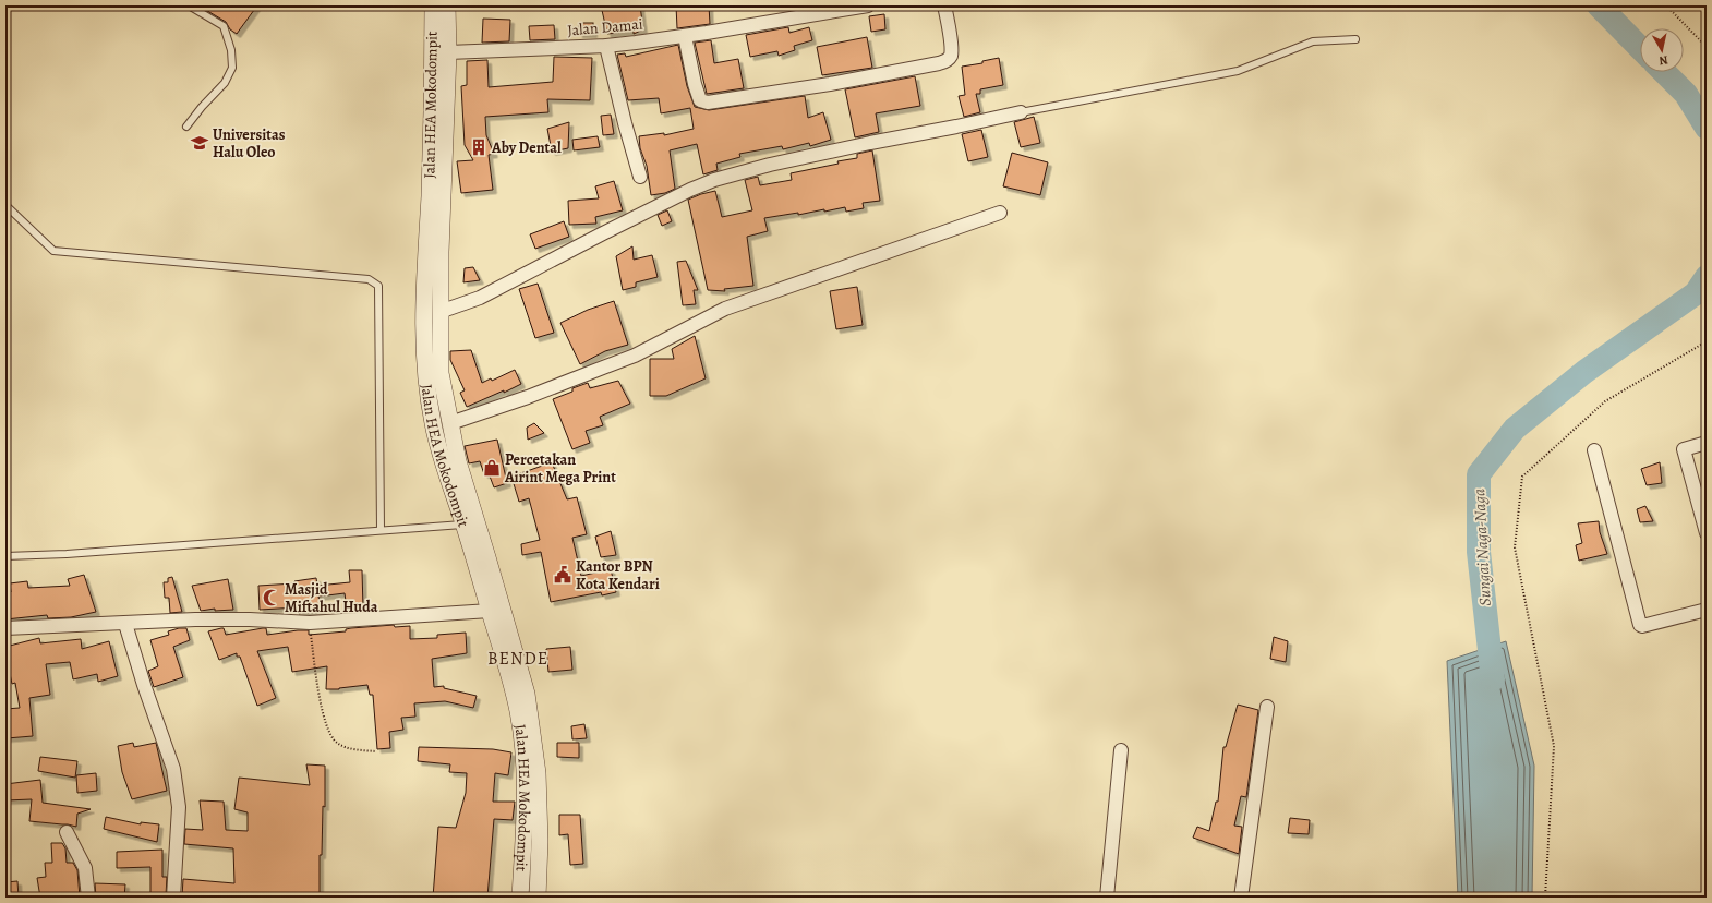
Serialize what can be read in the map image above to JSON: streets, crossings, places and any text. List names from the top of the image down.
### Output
{
  "streets": {
    "street": ["Jalan Damai", "Jalan HEA Mokodompit"]
  },
  "crossings": [
    ["Jalan Damai", "Jalan HEA Mokodompit"]
  ],
  "districts": ["BENDE"],
  "water": ["Sungai Naga-Naga"],
  "places": {
    "school or university": ["Universitas Halu Oleo"],
    "building": ["Aby Dental"],
    "shop": ["Percetakan Airint Mega Print"],
    "public building": ["Kantor BPN Kota Kendari"],
    "mosque": ["Masjid Miftahul Huda"]
  },
  "north": "bottom"
}
